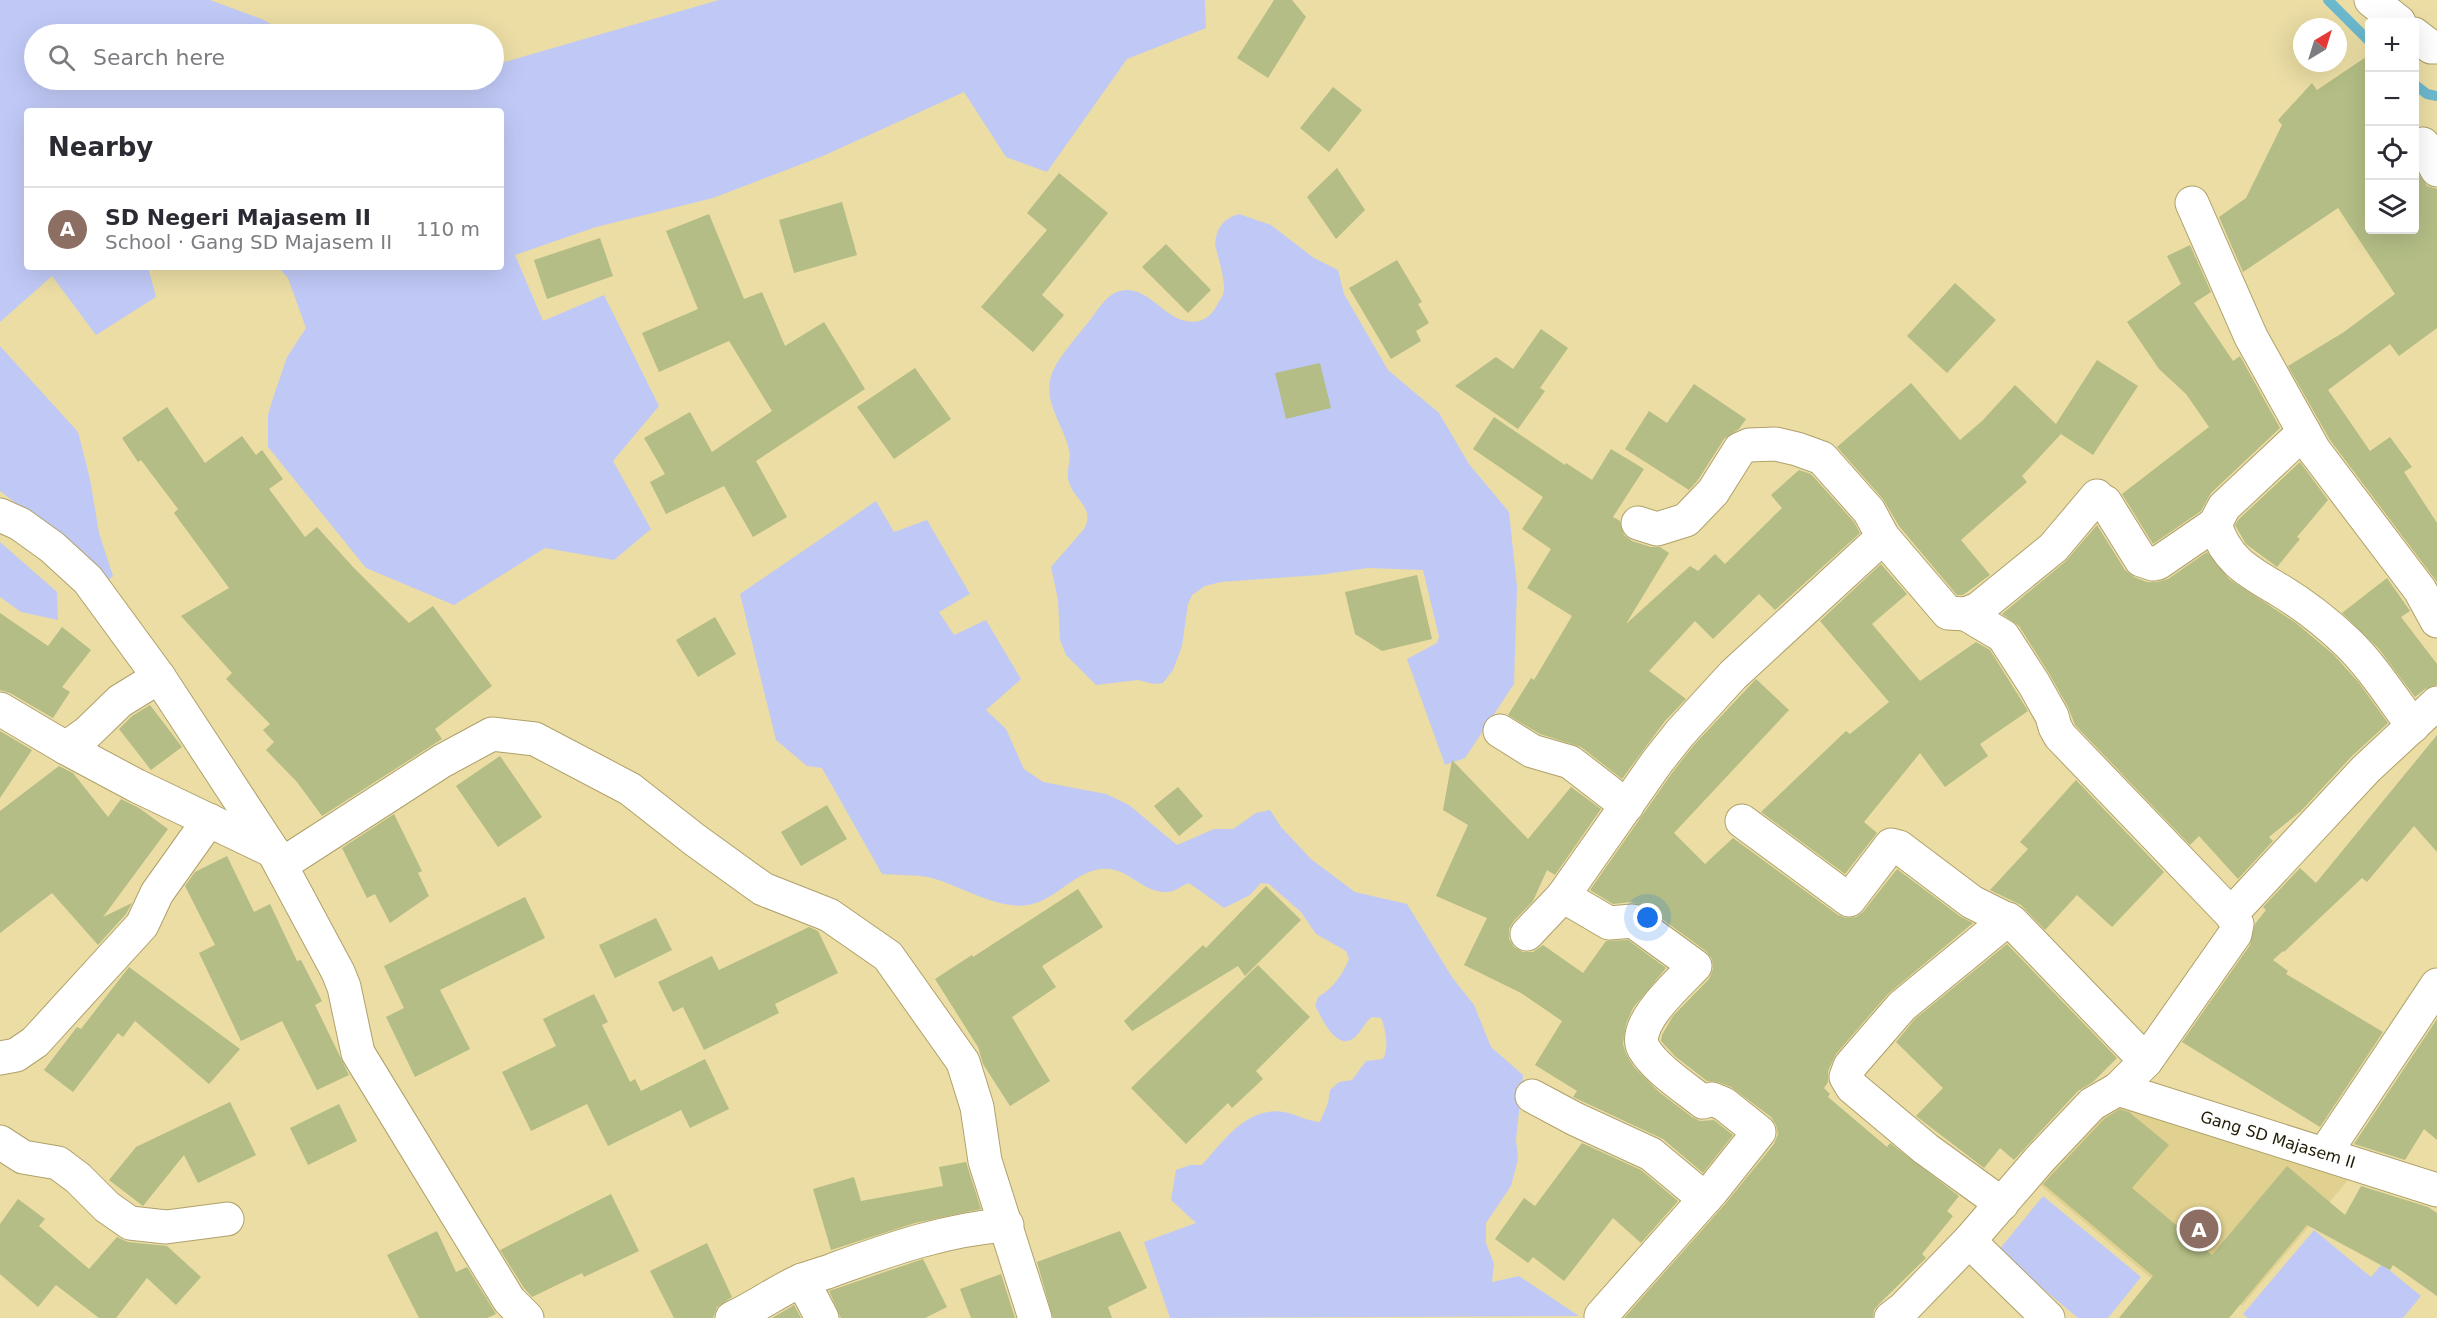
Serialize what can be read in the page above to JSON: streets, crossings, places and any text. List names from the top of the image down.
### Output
{
  "streets": {
    "street": ["Gang SD Majasem II"]
  },
  "north": "top right",
  "page": {
    "map_buttons": ["+", "−"],
    "search": "Search here",
    "heading": "Nearby",
    "list": [
      {
        "mark": "A",
        "name": "SD Negeri Majasem II",
        "note": "School · Gang SD Majasem II",
        "value": "110 m"
      }
    ],
    "pins": "A"
  }
}
